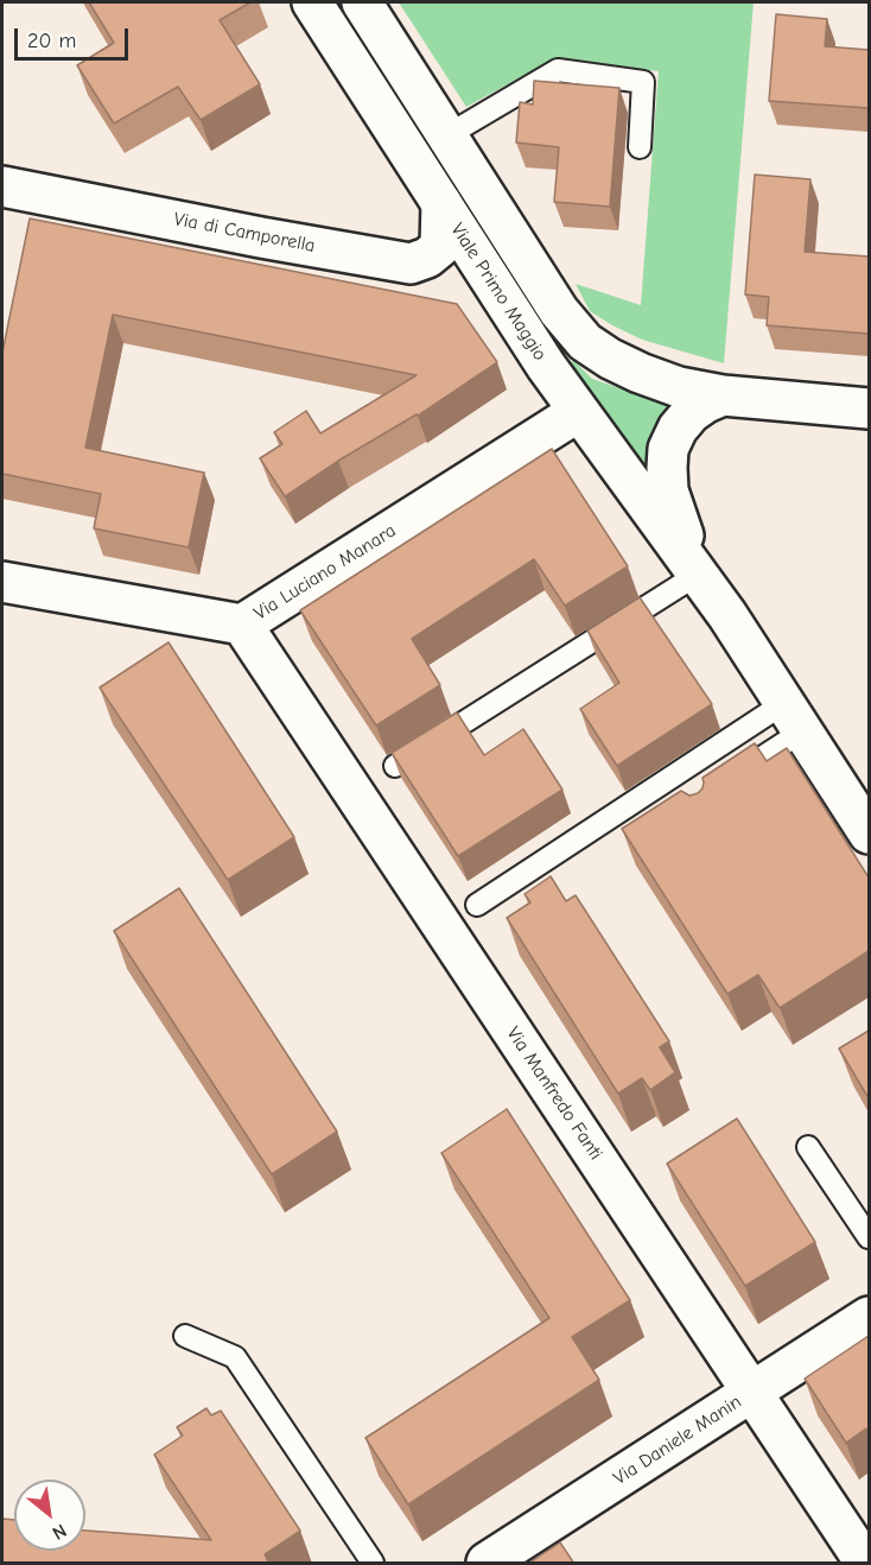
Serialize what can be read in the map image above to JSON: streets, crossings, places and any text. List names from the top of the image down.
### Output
{
  "streets": {
    "street": [
      "Via di Camporella",
      "Viale Primo Maggio",
      "Via Luciano Manara",
      "Via Manfredo Fanti",
      "Via Daniele Manin"
    ]
  },
  "crossings": [
    ["Via di Camporella", "Viale Primo Maggio"],
    ["Viale Primo Maggio", "Via Luciano Manara"],
    ["Via Luciano Manara", "Via Manfredo Fanti"],
    ["Via Manfredo Fanti", "Via Daniele Manin"]
  ],
  "scale_bar": "20 m",
  "north": "bottom right"
}
